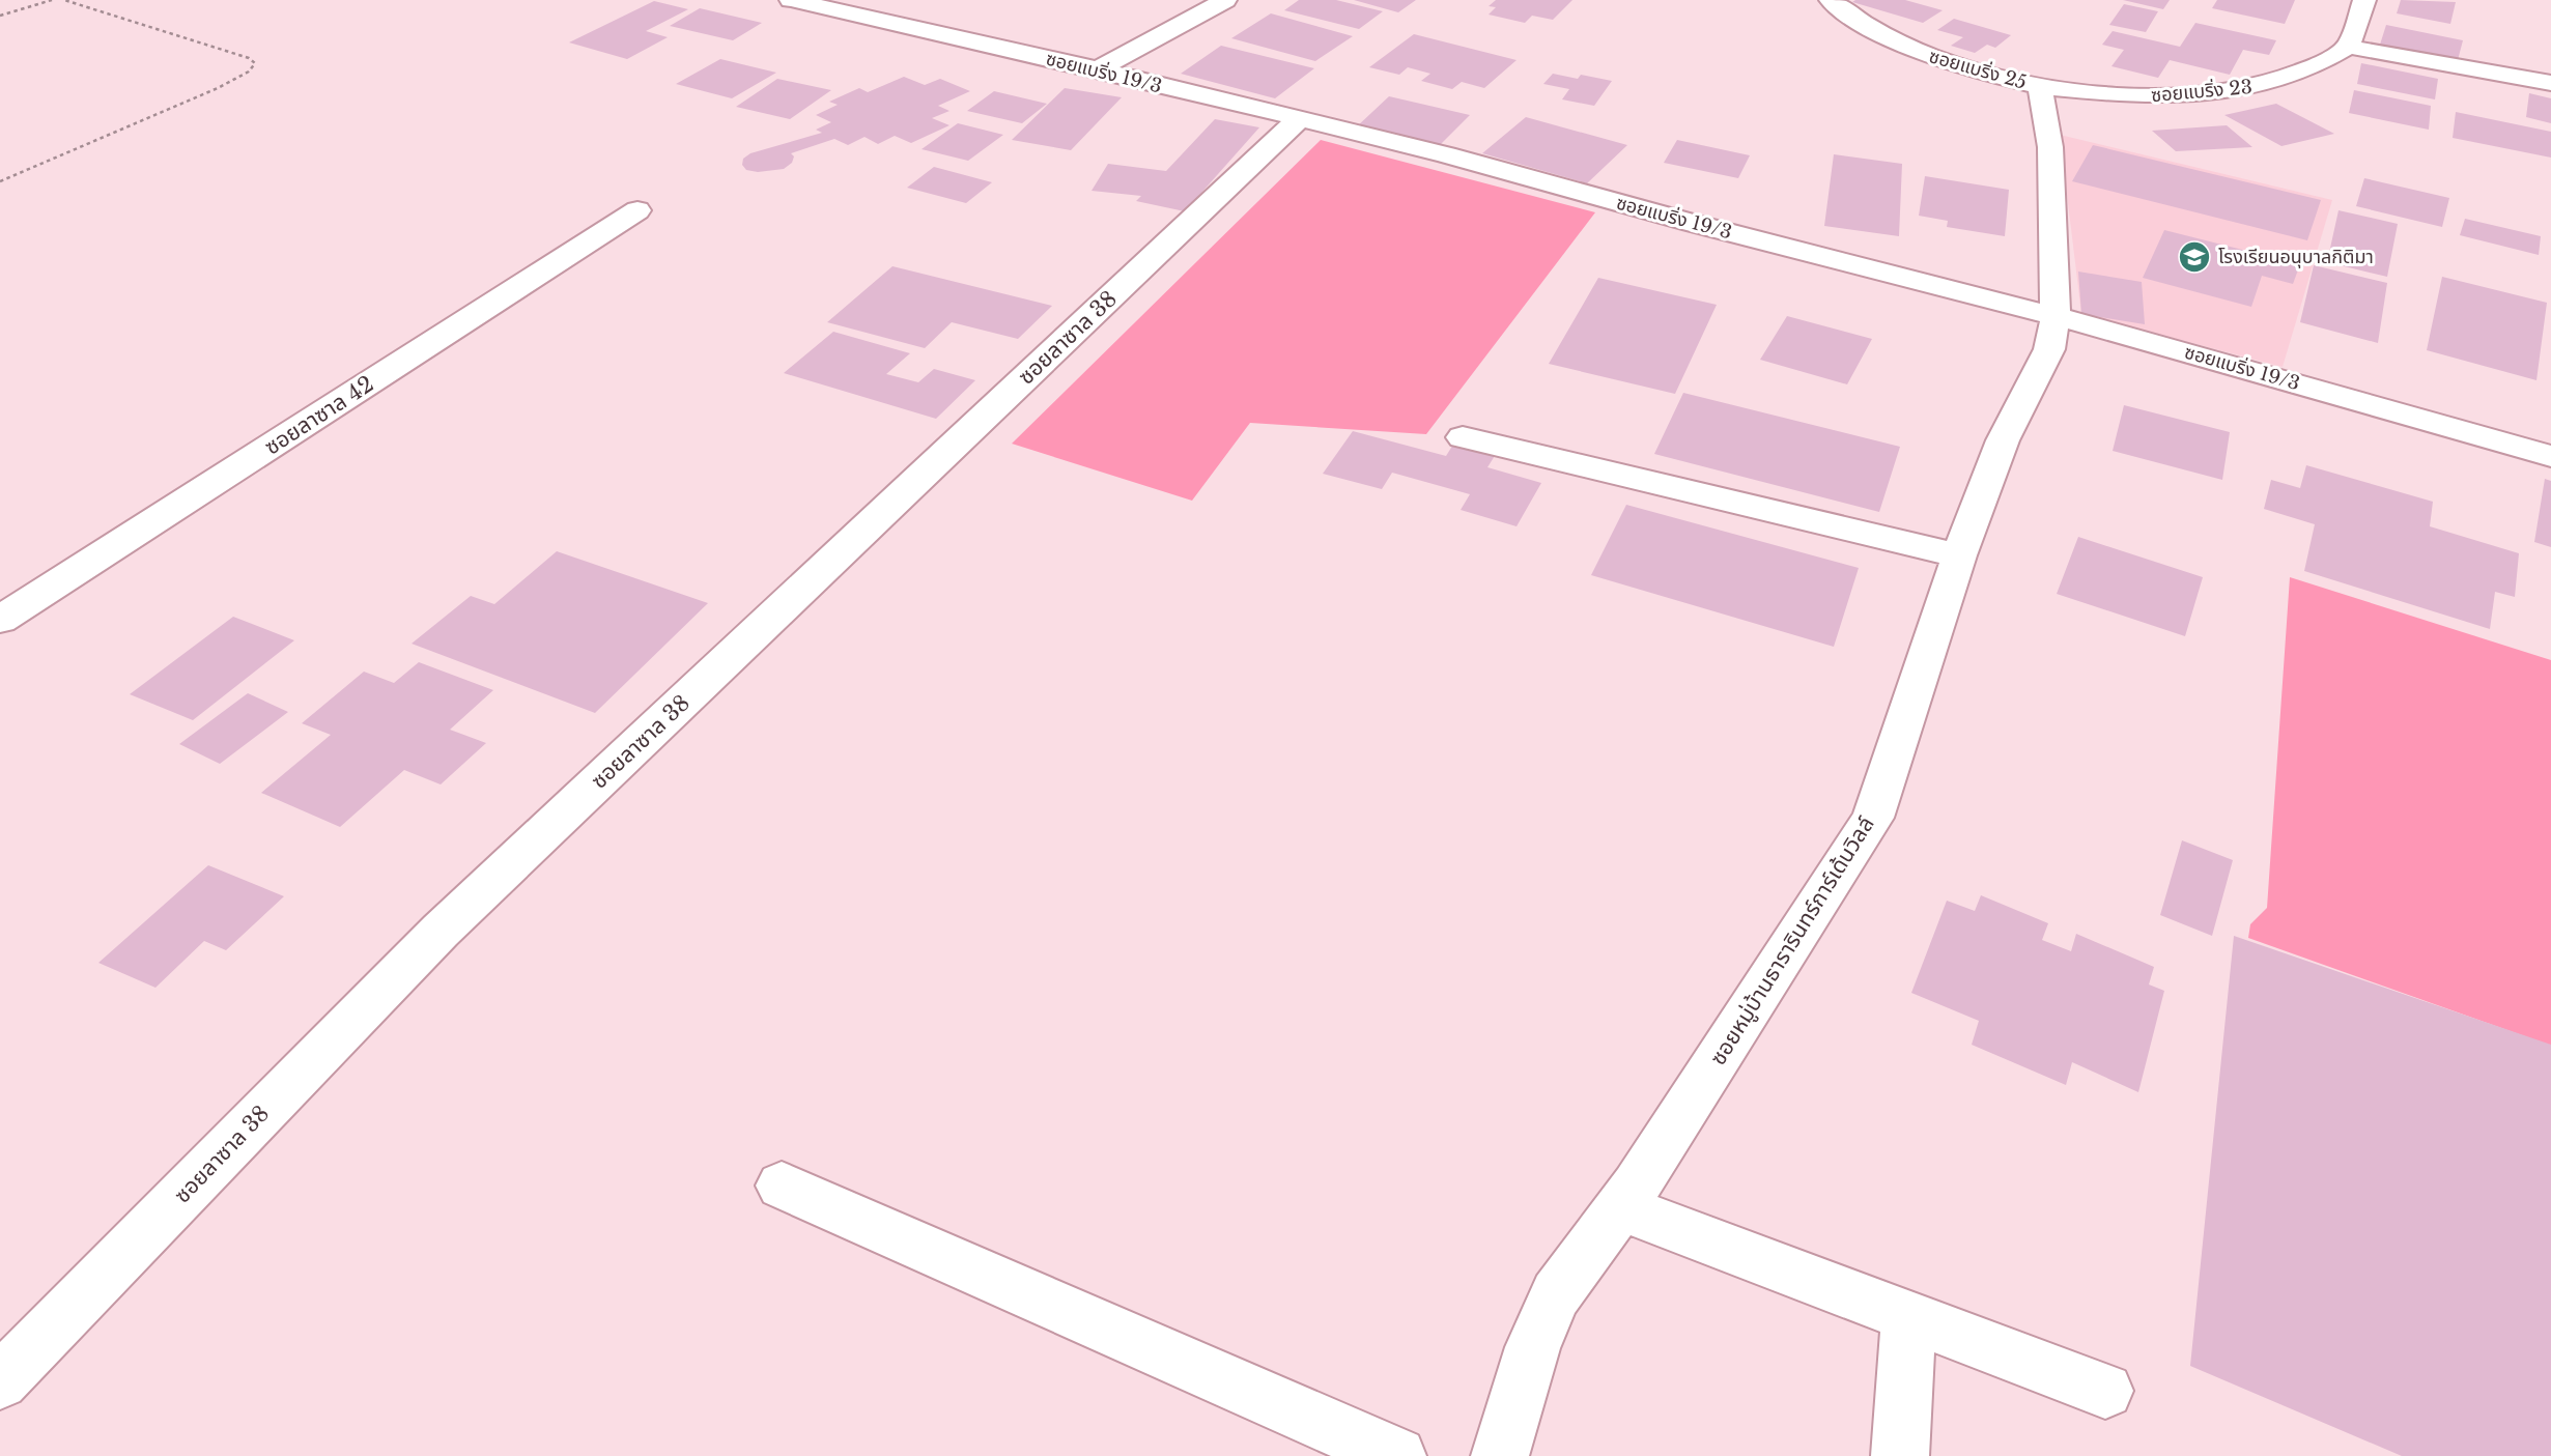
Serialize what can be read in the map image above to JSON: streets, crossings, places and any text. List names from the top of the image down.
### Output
{
  "streets": {
    "street": [
      "ซอยแบริ่ง 25",
      "ซอยแบริ่ง 19/3",
      "ซอยแบริ่ง 23",
      "ซอยลาซาล 38",
      "ซอยลาซาล 42",
      "ซอยหมู่บ้านธารารินทร์การ์เด้นวิลล์"
    ]
  },
  "crossings": [
    ["ซอยแบริ่ง 25", "ซอยแบริ่ง 19/3"],
    ["ซอยแบริ่ง 25", "ซอยแบริ่ง 23"],
    ["ซอยแบริ่ง 25", "ซอยหมู่บ้านธารารินทร์การ์เด้นวิลล์"],
    ["ซอยแบริ่ง 19/3", "ซอยลาซาล 38"],
    ["ซอยแบริ่ง 19/3", "ซอยหมู่บ้านธารารินทร์การ์เด้นวิลล์"]
  ],
  "places": {
    "school or university": ["โรงเรียนอนุบาลกิติมา"]
  }
}
